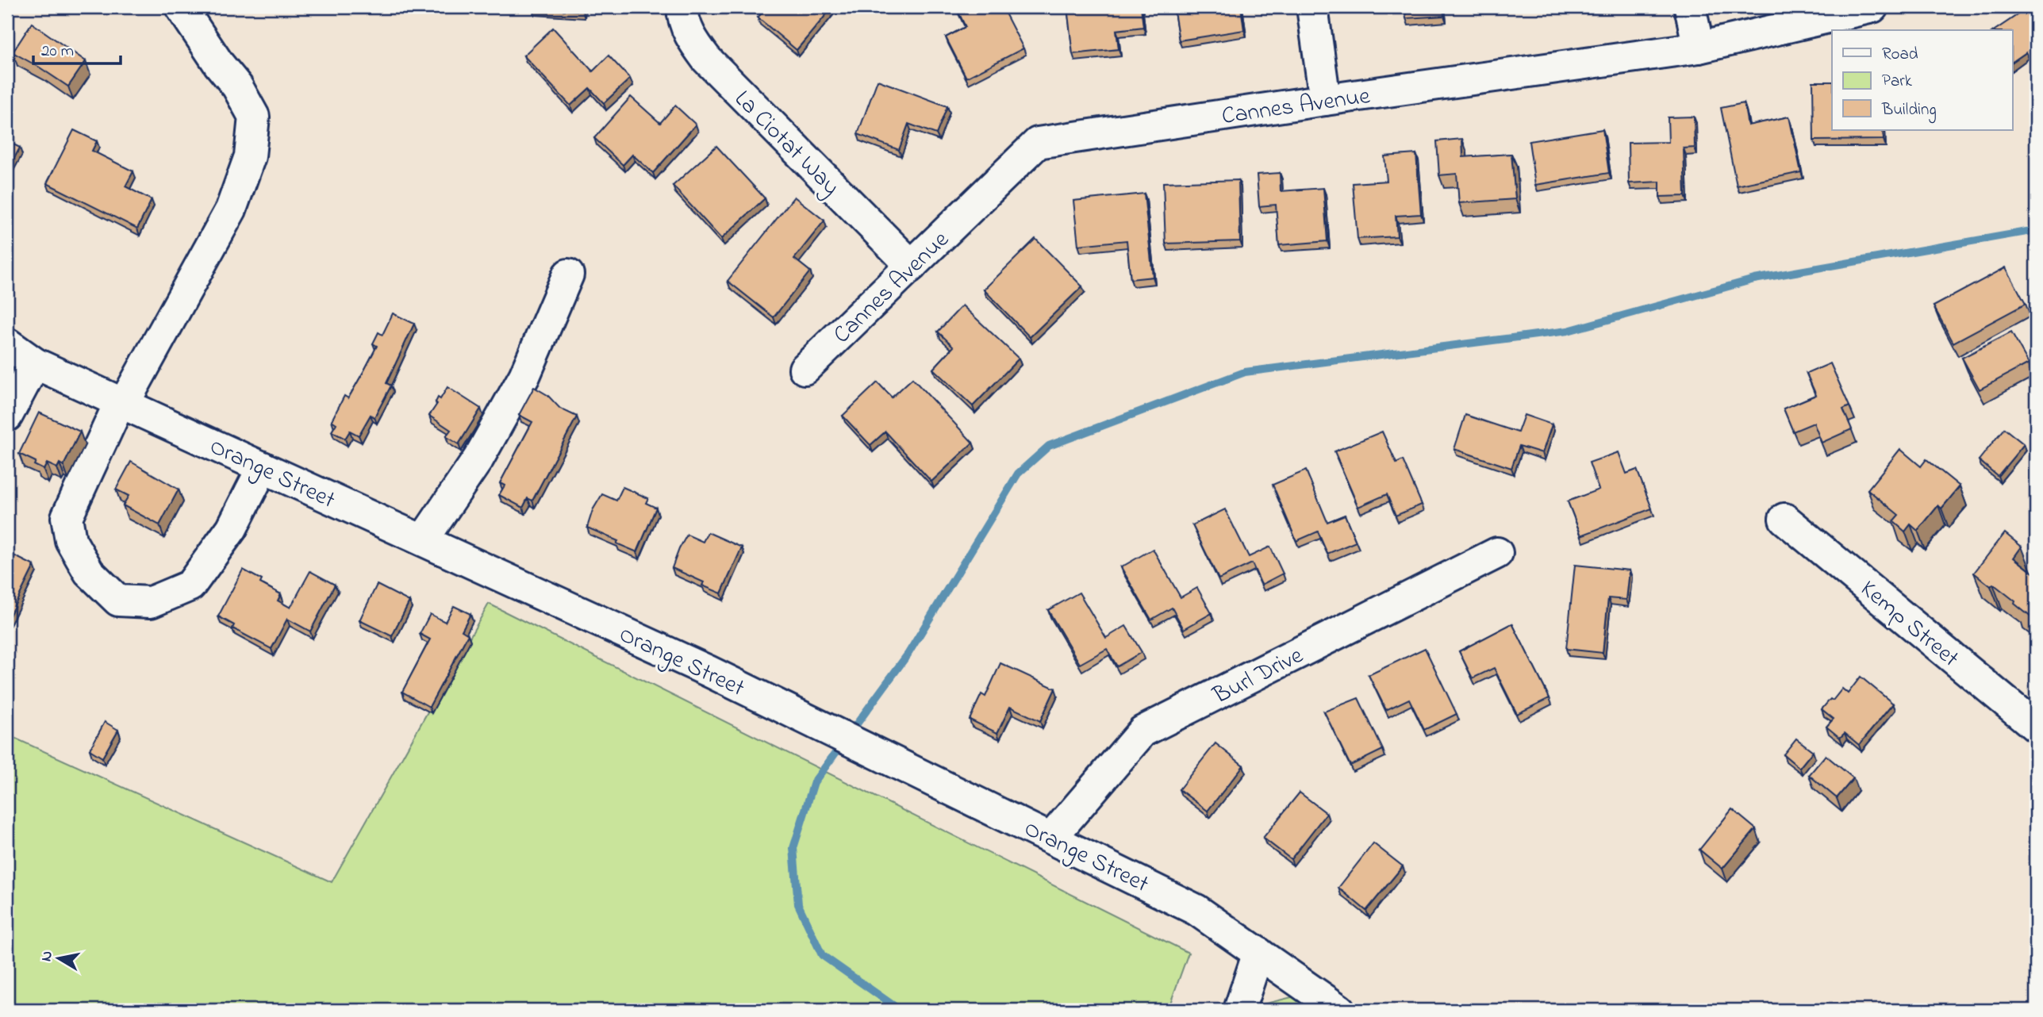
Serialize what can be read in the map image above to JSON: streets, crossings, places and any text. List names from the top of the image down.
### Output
{
  "streets": {
    "street": [
      "Cannes Avenue",
      "La Ciotat Way",
      "Orange Street",
      "Kemp Street",
      "Burl Drive"
    ]
  },
  "crossings": [
    ["Cannes Avenue", "La Ciotat Way"],
    ["Orange Street", "Burl Drive"]
  ],
  "legend": ["Road", "Park", "Building"],
  "scale_bar": "20 m",
  "north": "left"
}
